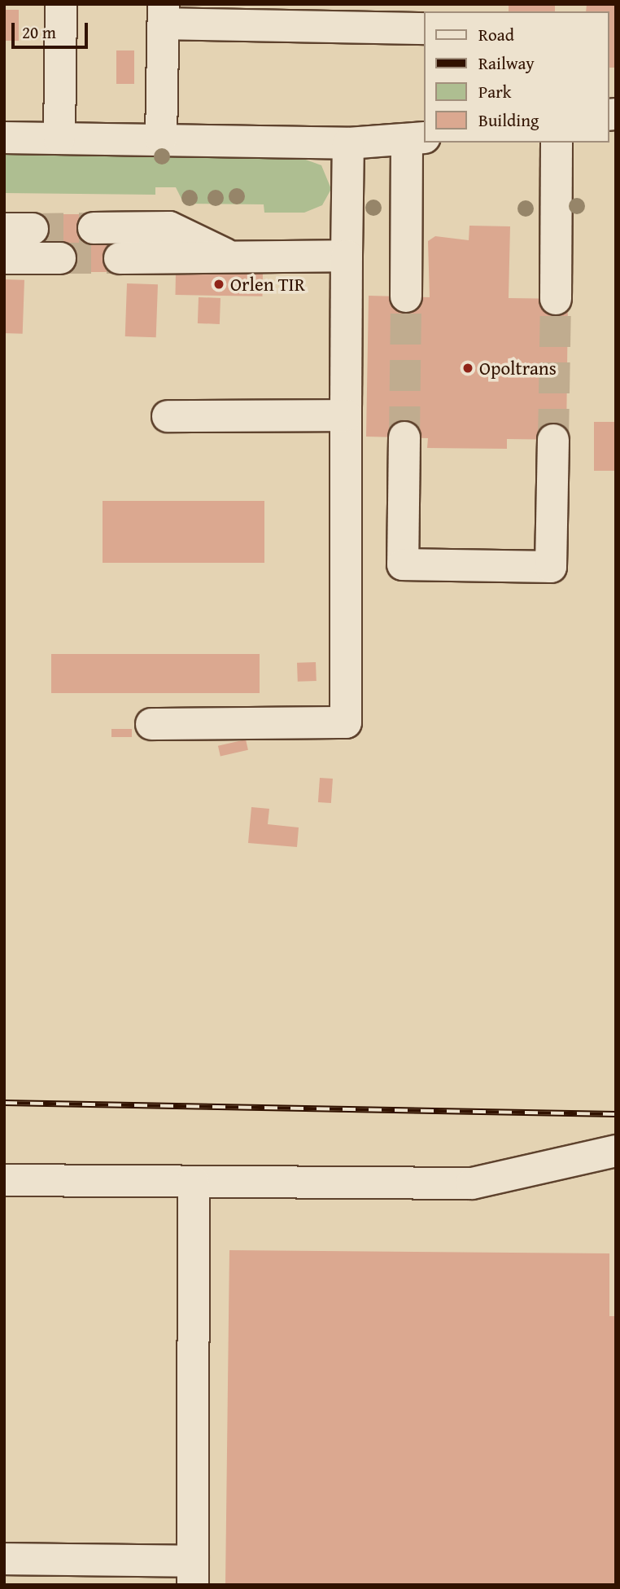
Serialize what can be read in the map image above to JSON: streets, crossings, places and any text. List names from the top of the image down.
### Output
{
  "places": ["Orlen TIR", "Opoltrans"],
  "legend": [
    "Road",
    "Railway",
    "Park",
    "Building"
  ],
  "scale_bar": "20 m"
}
